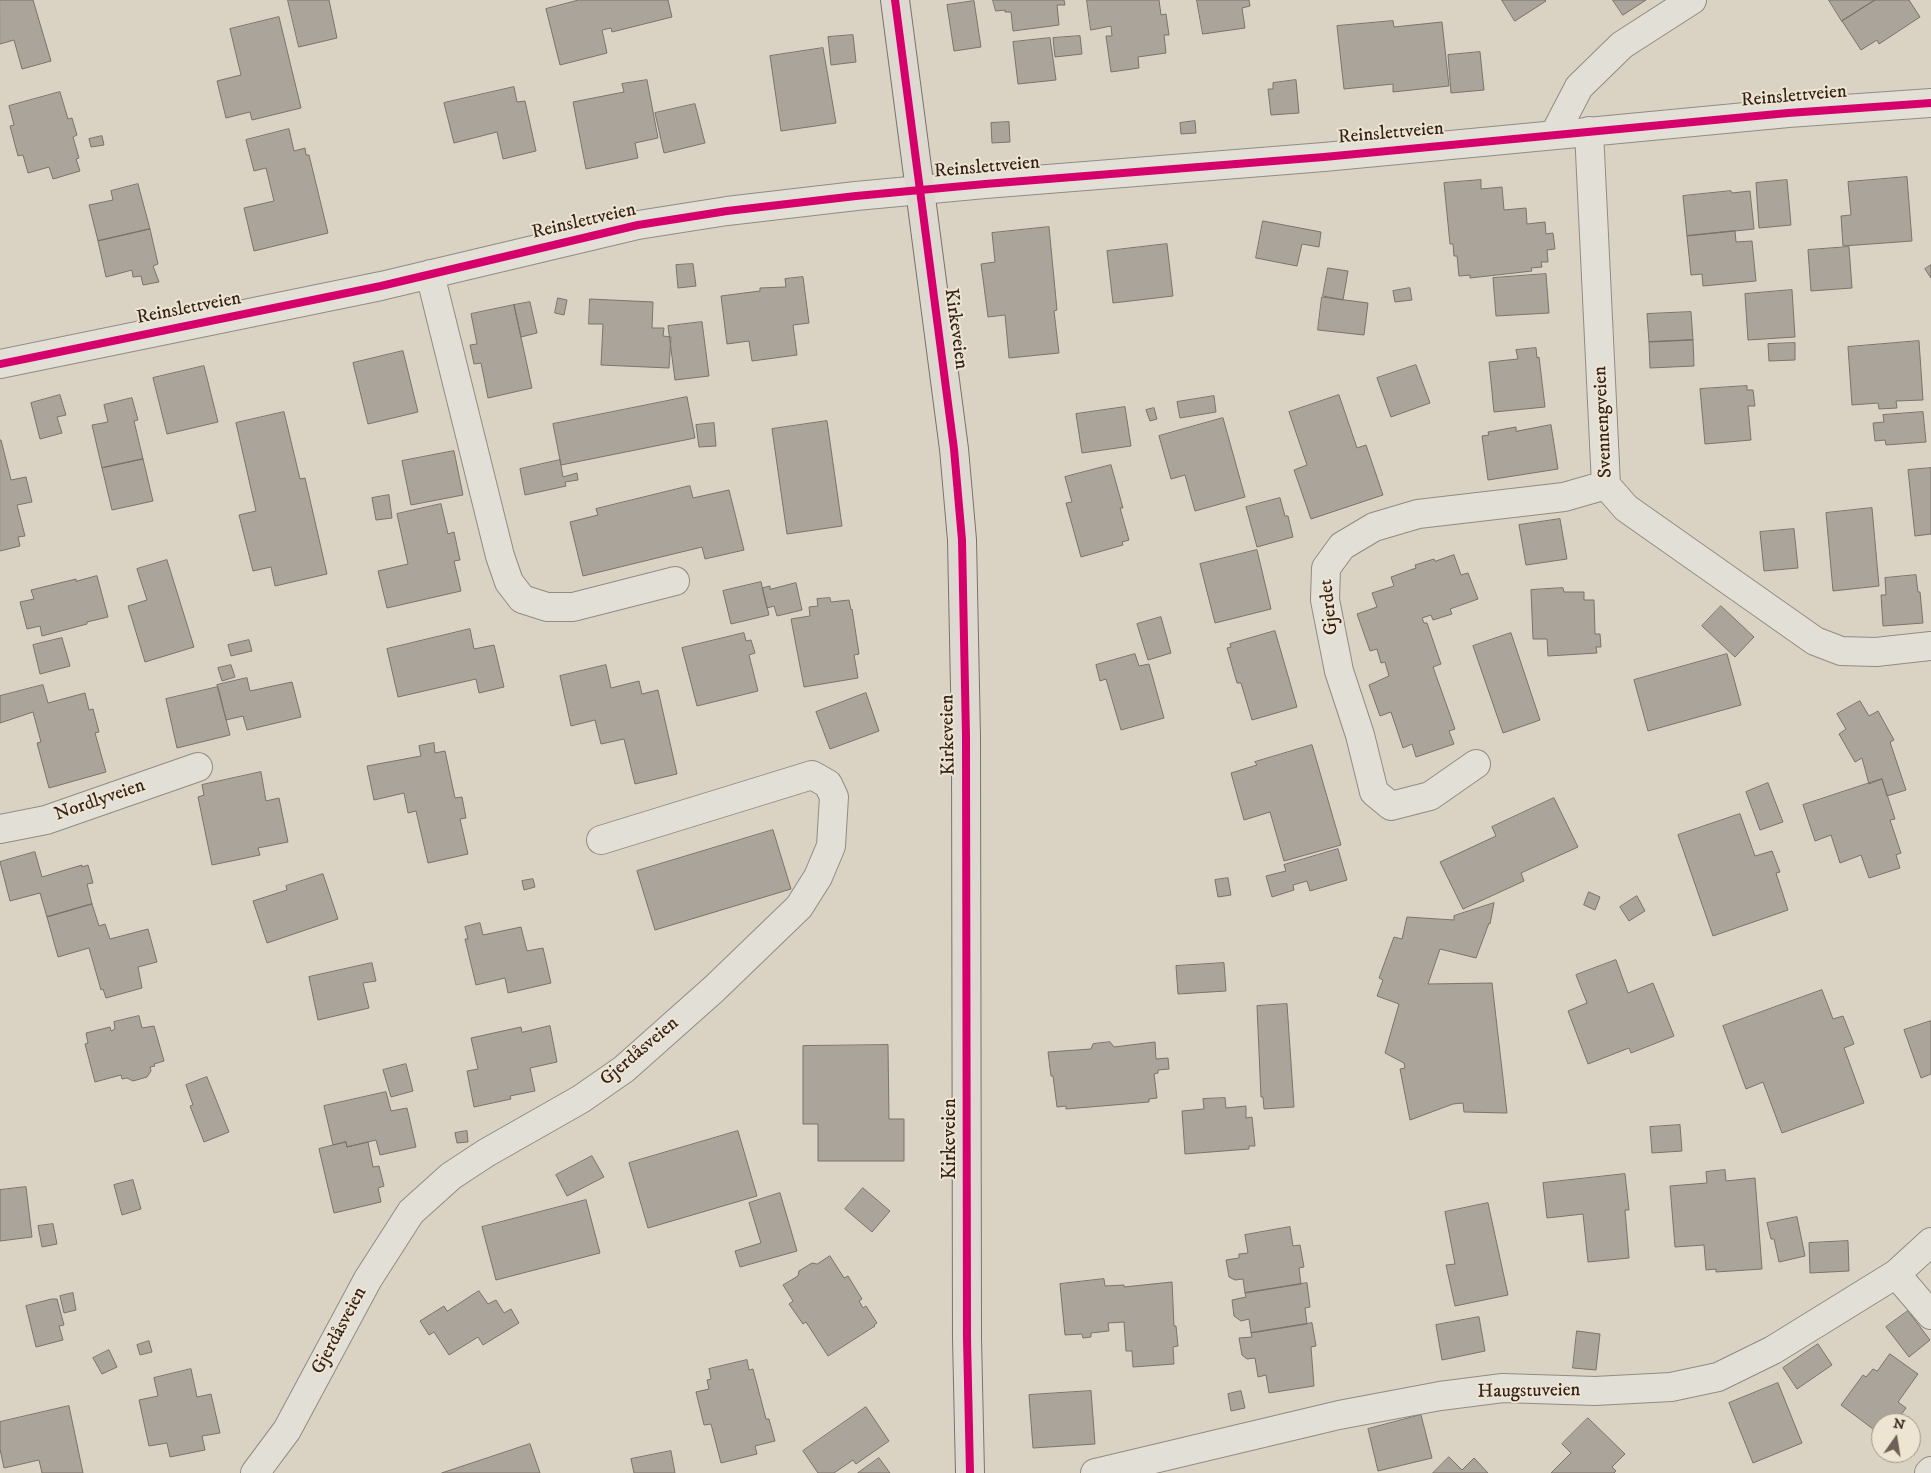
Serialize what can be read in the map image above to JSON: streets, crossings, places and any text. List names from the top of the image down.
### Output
{
  "streets": {
    "main road": ["Kirkeveien"],
    "street": [
      "Reinslettveien",
      "Svennengveien",
      "Gjerdet",
      "Nordlyveien",
      "Gjerdåsveien",
      "Haugstuveien"
    ]
  },
  "crossings": [
    ["Reinslettveien", "Kirkeveien"],
    ["Reinslettveien", "Svennengveien"],
    ["Svennengveien", "Gjerdet"]
  ],
  "north": "top"
}
